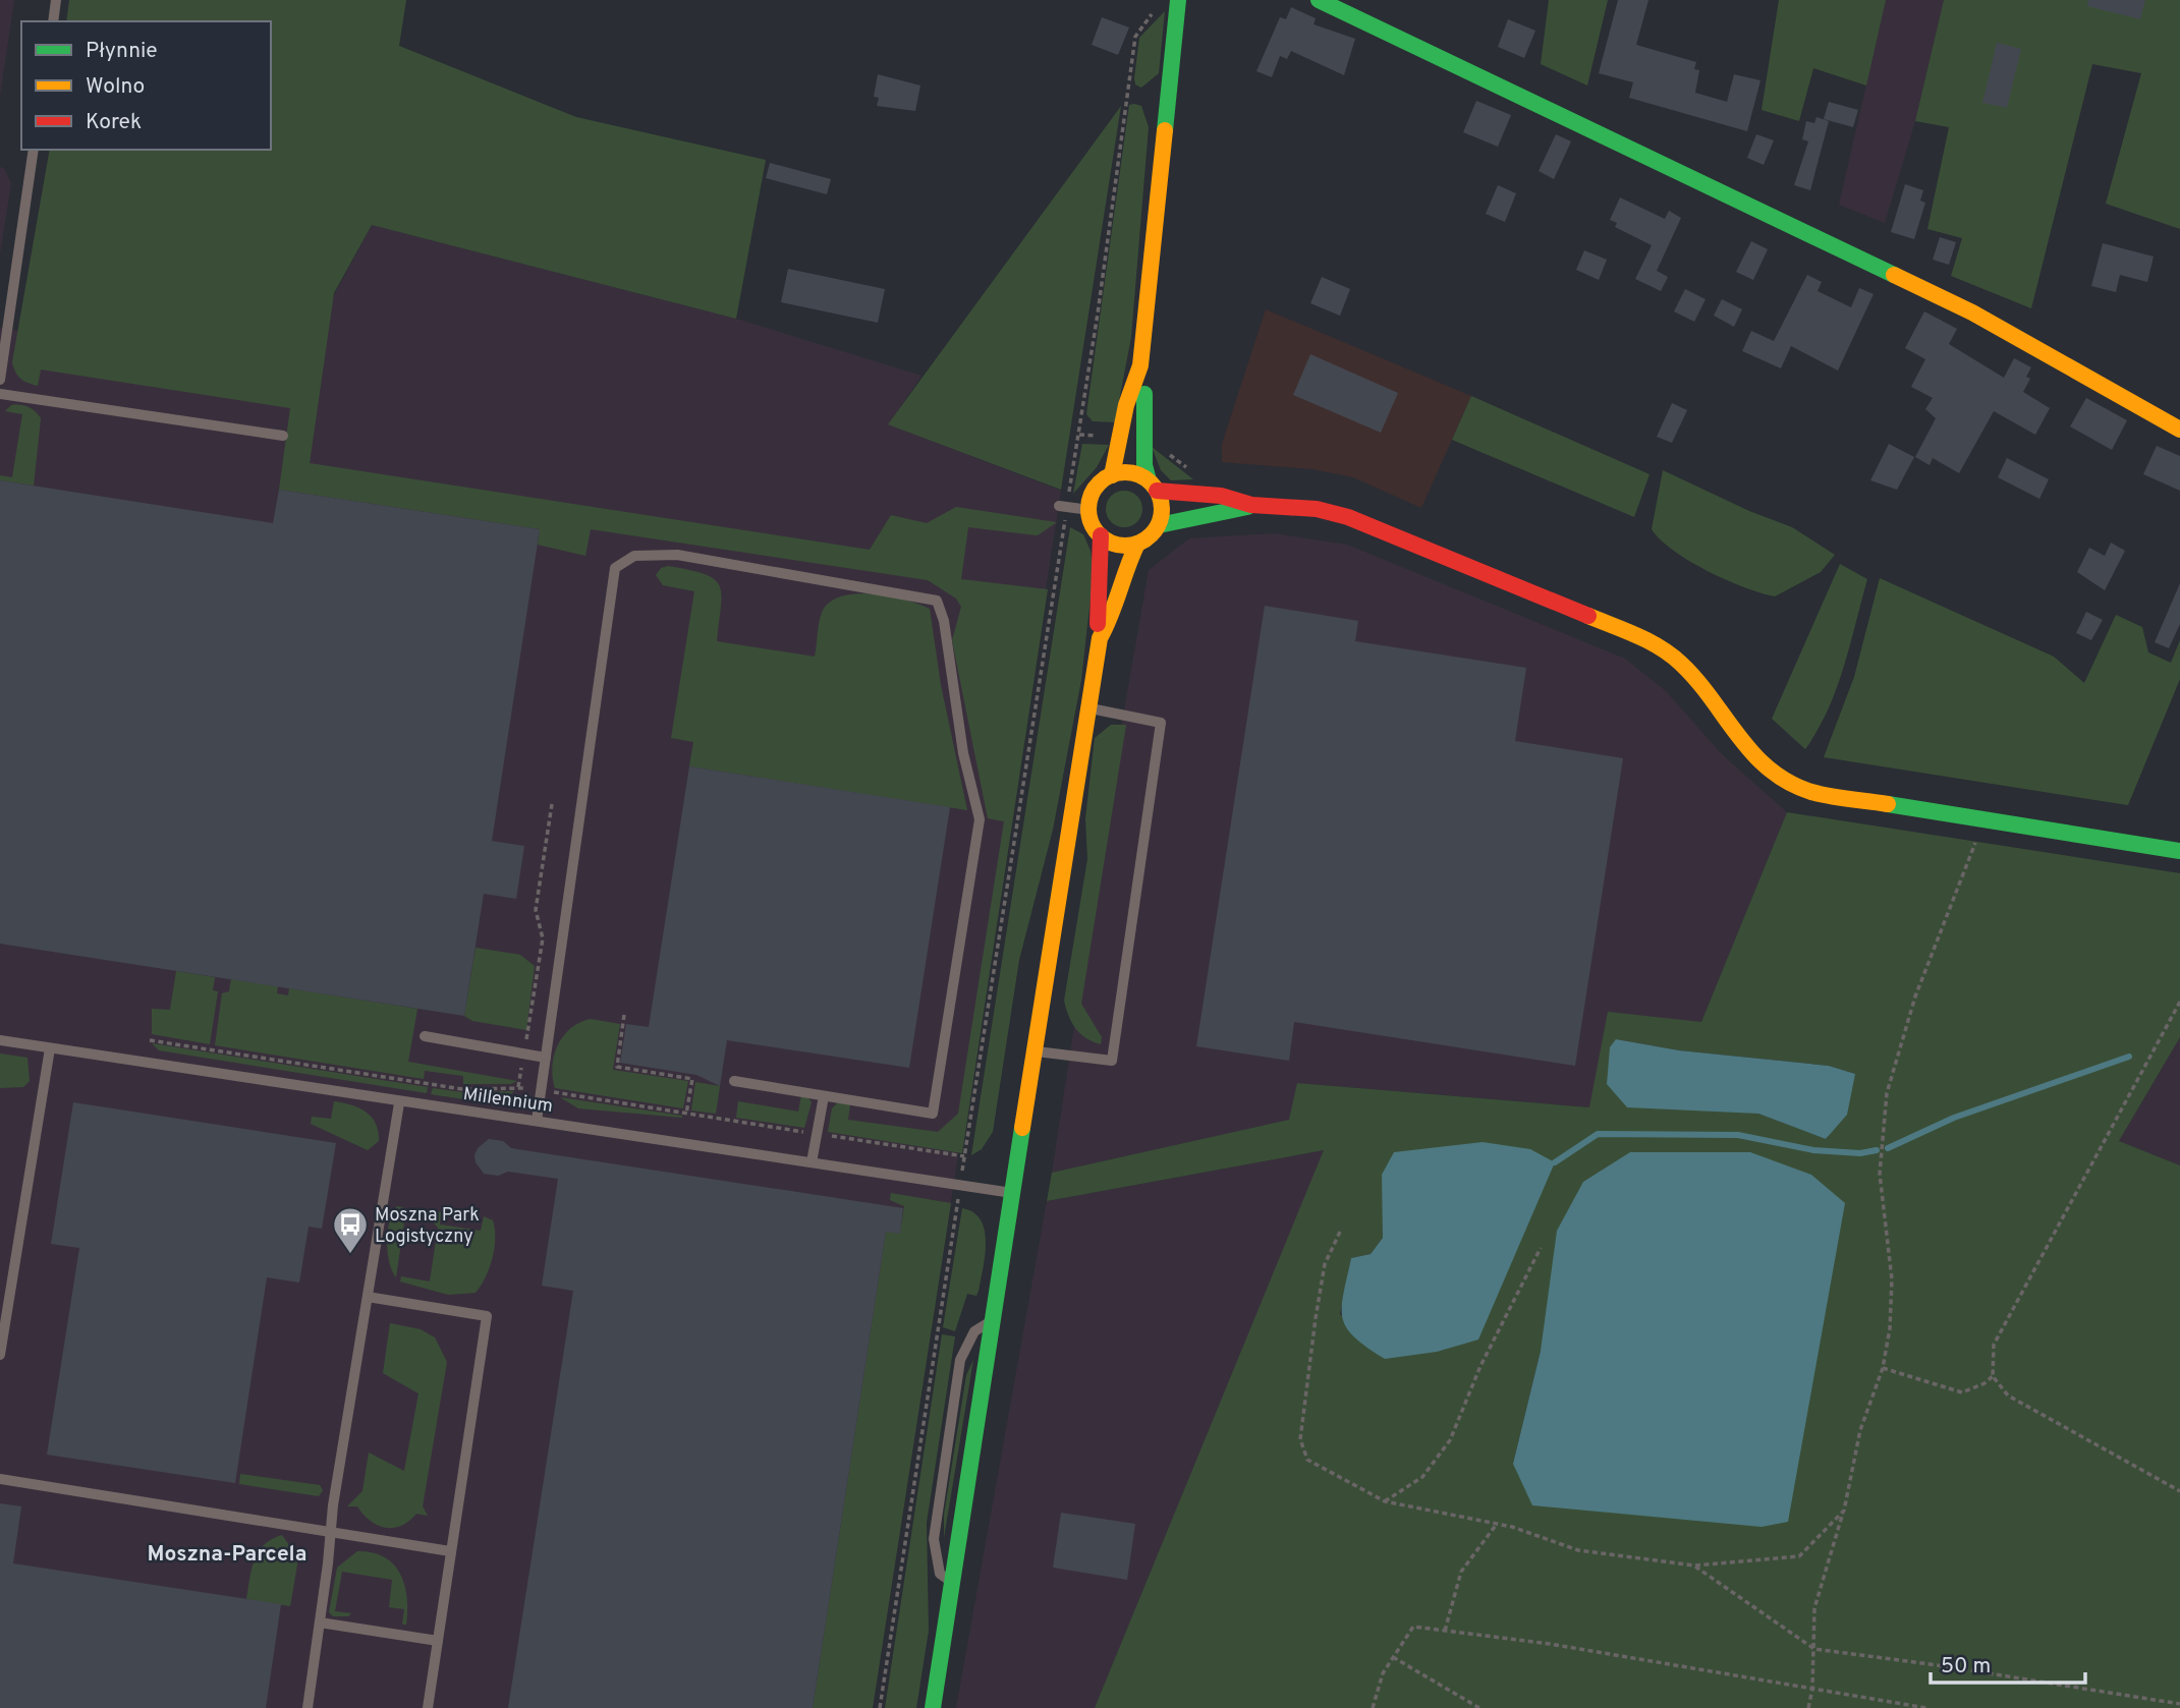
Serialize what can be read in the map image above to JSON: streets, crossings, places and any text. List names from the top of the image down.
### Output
{
  "streets": {
    "lane": ["Millennium"]
  },
  "districts": ["Moszna-Parcela"],
  "places": {
    "bus stop": ["Moszna Park Logistyczny"]
  },
  "legend": ["Płynnie", "Wolno", "Korek"],
  "scale_bar": "50 m"
}
